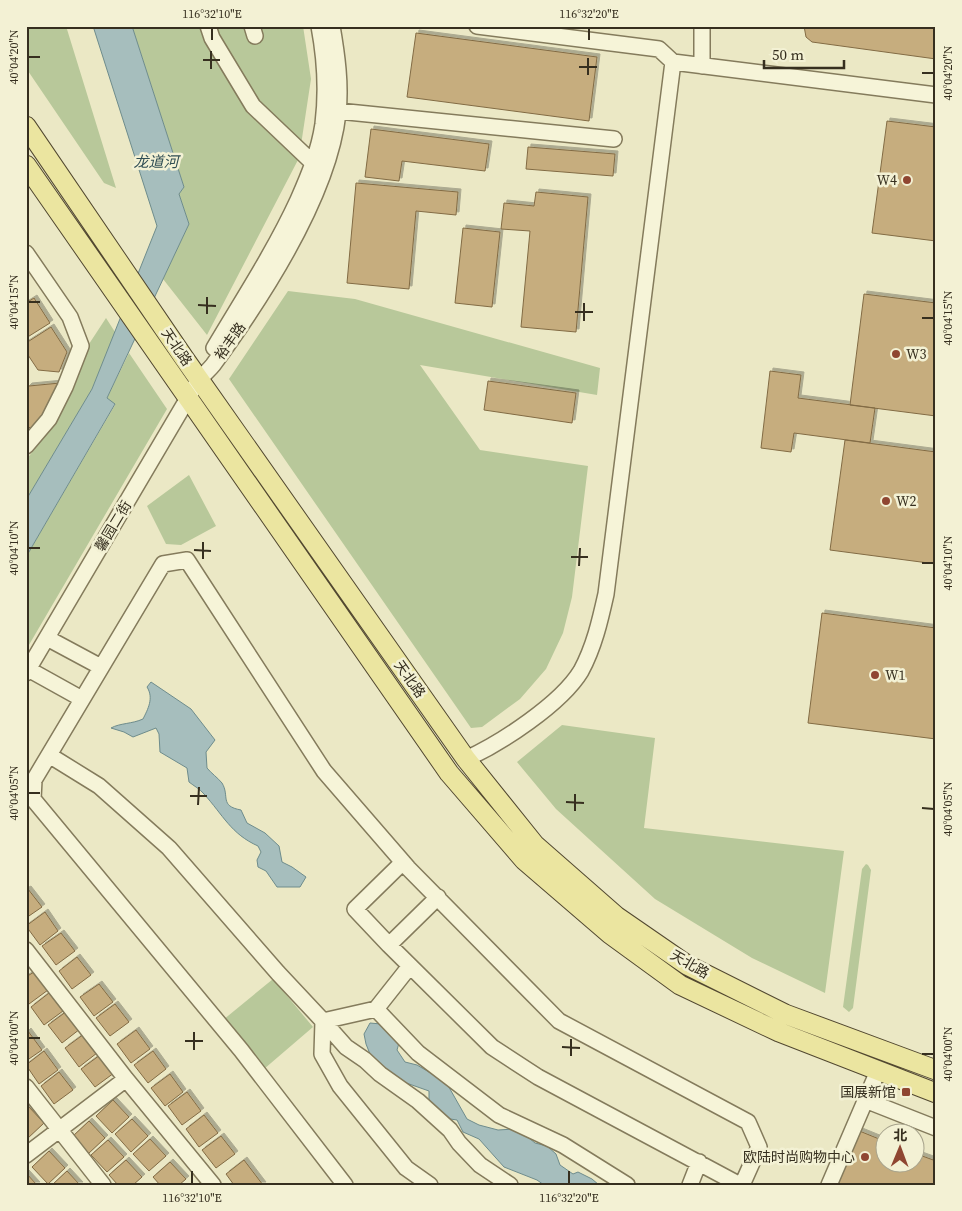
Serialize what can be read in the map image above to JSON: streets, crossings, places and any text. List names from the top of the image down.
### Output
{
  "streets": {
    "main road": ["天北路"],
    "street": ["裕丰路", "馨园二街"]
  },
  "crossings": [
    ["裕丰路", "天北路"],
    ["裕丰路", "馨园二街"],
    ["天北路", "馨园二街"]
  ],
  "water": ["龙道河"],
  "places": {
    "other": [
      "W4",
      "W3",
      "W2",
      "W1",
      "欧陆时尚购物中心"
    ],
    "transit": ["国展新馆"]
  },
  "scale_bar": "50 m",
  "north": "top",
  "coordinates": [
    "116°32'10\"E",
    "116°32'20\"E",
    "40°04'20\"N",
    "40°04'15\"N",
    "40°04'10\"N",
    "40°04'05\"N",
    "40°04'00\"N"
  ]
}
